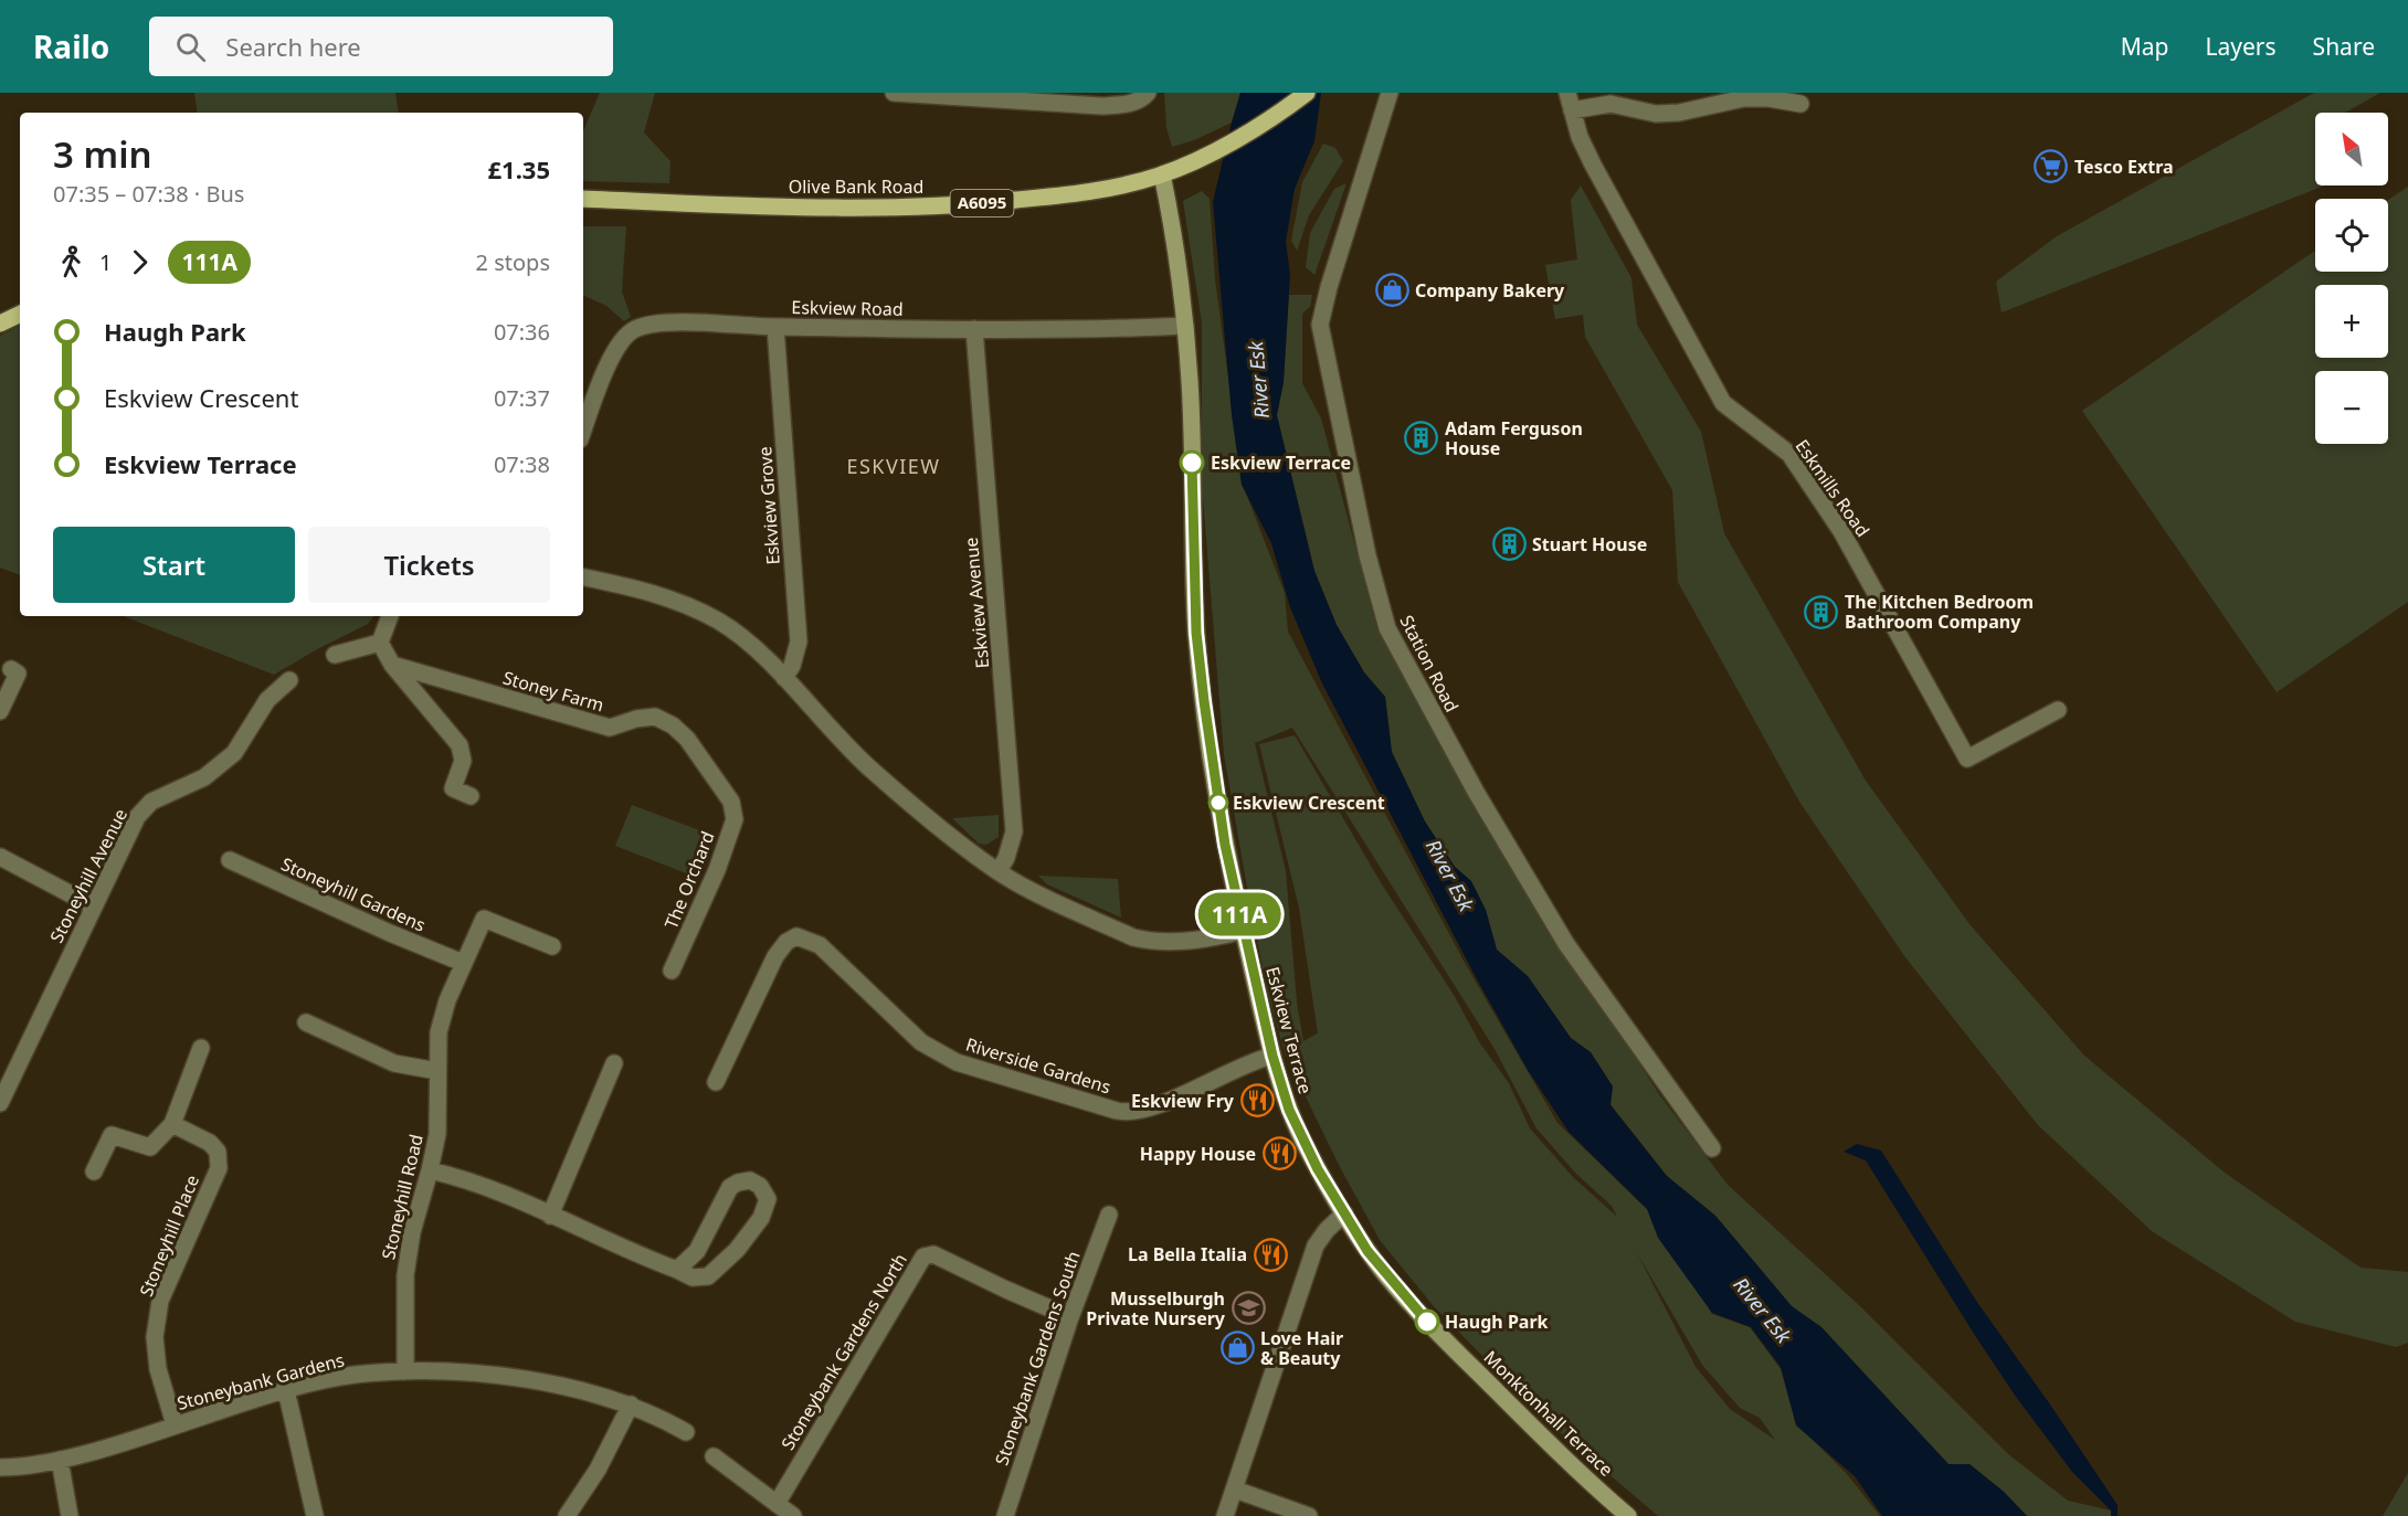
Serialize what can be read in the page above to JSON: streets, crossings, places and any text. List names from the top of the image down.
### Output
{
  "streets": {
    "main road": [
      "Olive Bank Road",
      "A6095",
      "Eskview Terrace",
      "Monktonhall Terrace"
    ],
    "street": [
      "Eskview Road",
      "Eskmills Road",
      "Eskview Grove",
      "Eskview Avenue",
      "Station Road",
      "Stoney Farm",
      "Stoneyhill Avenue",
      "The Orchard",
      "Stoneyhill Gardens",
      "Riverside Gardens",
      "Stoneyhill Road",
      "Stoneyhill Place",
      "Stoneybank Gardens North",
      "Stoneybank Gardens South",
      "Stoneybank Gardens"
    ]
  },
  "crossings": [
    ["Olive Bank Road", "Eskview Terrace"],
    ["Eskview Road", "Eskview Grove"],
    ["Eskview Road", "Eskview Avenue"],
    ["Eskview Road", "Eskview Terrace"],
    ["Stoney Farm", "The Orchard"],
    ["Stoneyhill Gardens", "Stoneyhill Road"],
    ["Eskview Terrace", "Riverside Gardens"],
    ["Eskview Terrace", "Monktonhall Terrace"],
    ["Stoneyhill Road", "Stoneybank Gardens"],
    ["Stoneyhill Place", "Stoneybank Gardens"],
    ["Stoneybank Gardens North", "Stoneybank Gardens South"]
  ],
  "districts": ["ESKVIEW"],
  "water": ["River Esk"],
  "places": {
    "supermarket": ["Tesco Extra"],
    "shop": ["Company Bakery", "Love Hair & Beauty"],
    "building": ["Adam Ferguson House", "Stuart House", "The Kitchen Bedroom Bathroom Company"],
    "other": ["Eskview Terrace", "Eskview Crescent", "Haugh Park"],
    "restaurant": ["Eskview Fry", "Happy House", "La Bella Italia"],
    "school or university": ["Musselburgh Private Nursery"]
  },
  "lines": ["bus line 111A"],
  "north": "top left",
  "page": {
    "header": "Railo",
    "search": "Search here",
    "nav": ["Map", "Layers", "Share"],
    "on_map": "111A",
    "map_buttons": ["+", "−"],
    "heading": ["3 min", "07:35 – 07:38 · Bus", "£1.35"],
    "legs": ["1", "111A", "2 stops"],
    "list": [
      {
        "name": "Haugh Park",
        "value": "07:36"
      },
      {
        "name": "Eskview Crescent",
        "value": "07:37"
      },
      {
        "name": "Eskview Terrace",
        "value": "07:38"
      }
    ],
    "buttons": ["Start", "Tickets"]
  }
}
